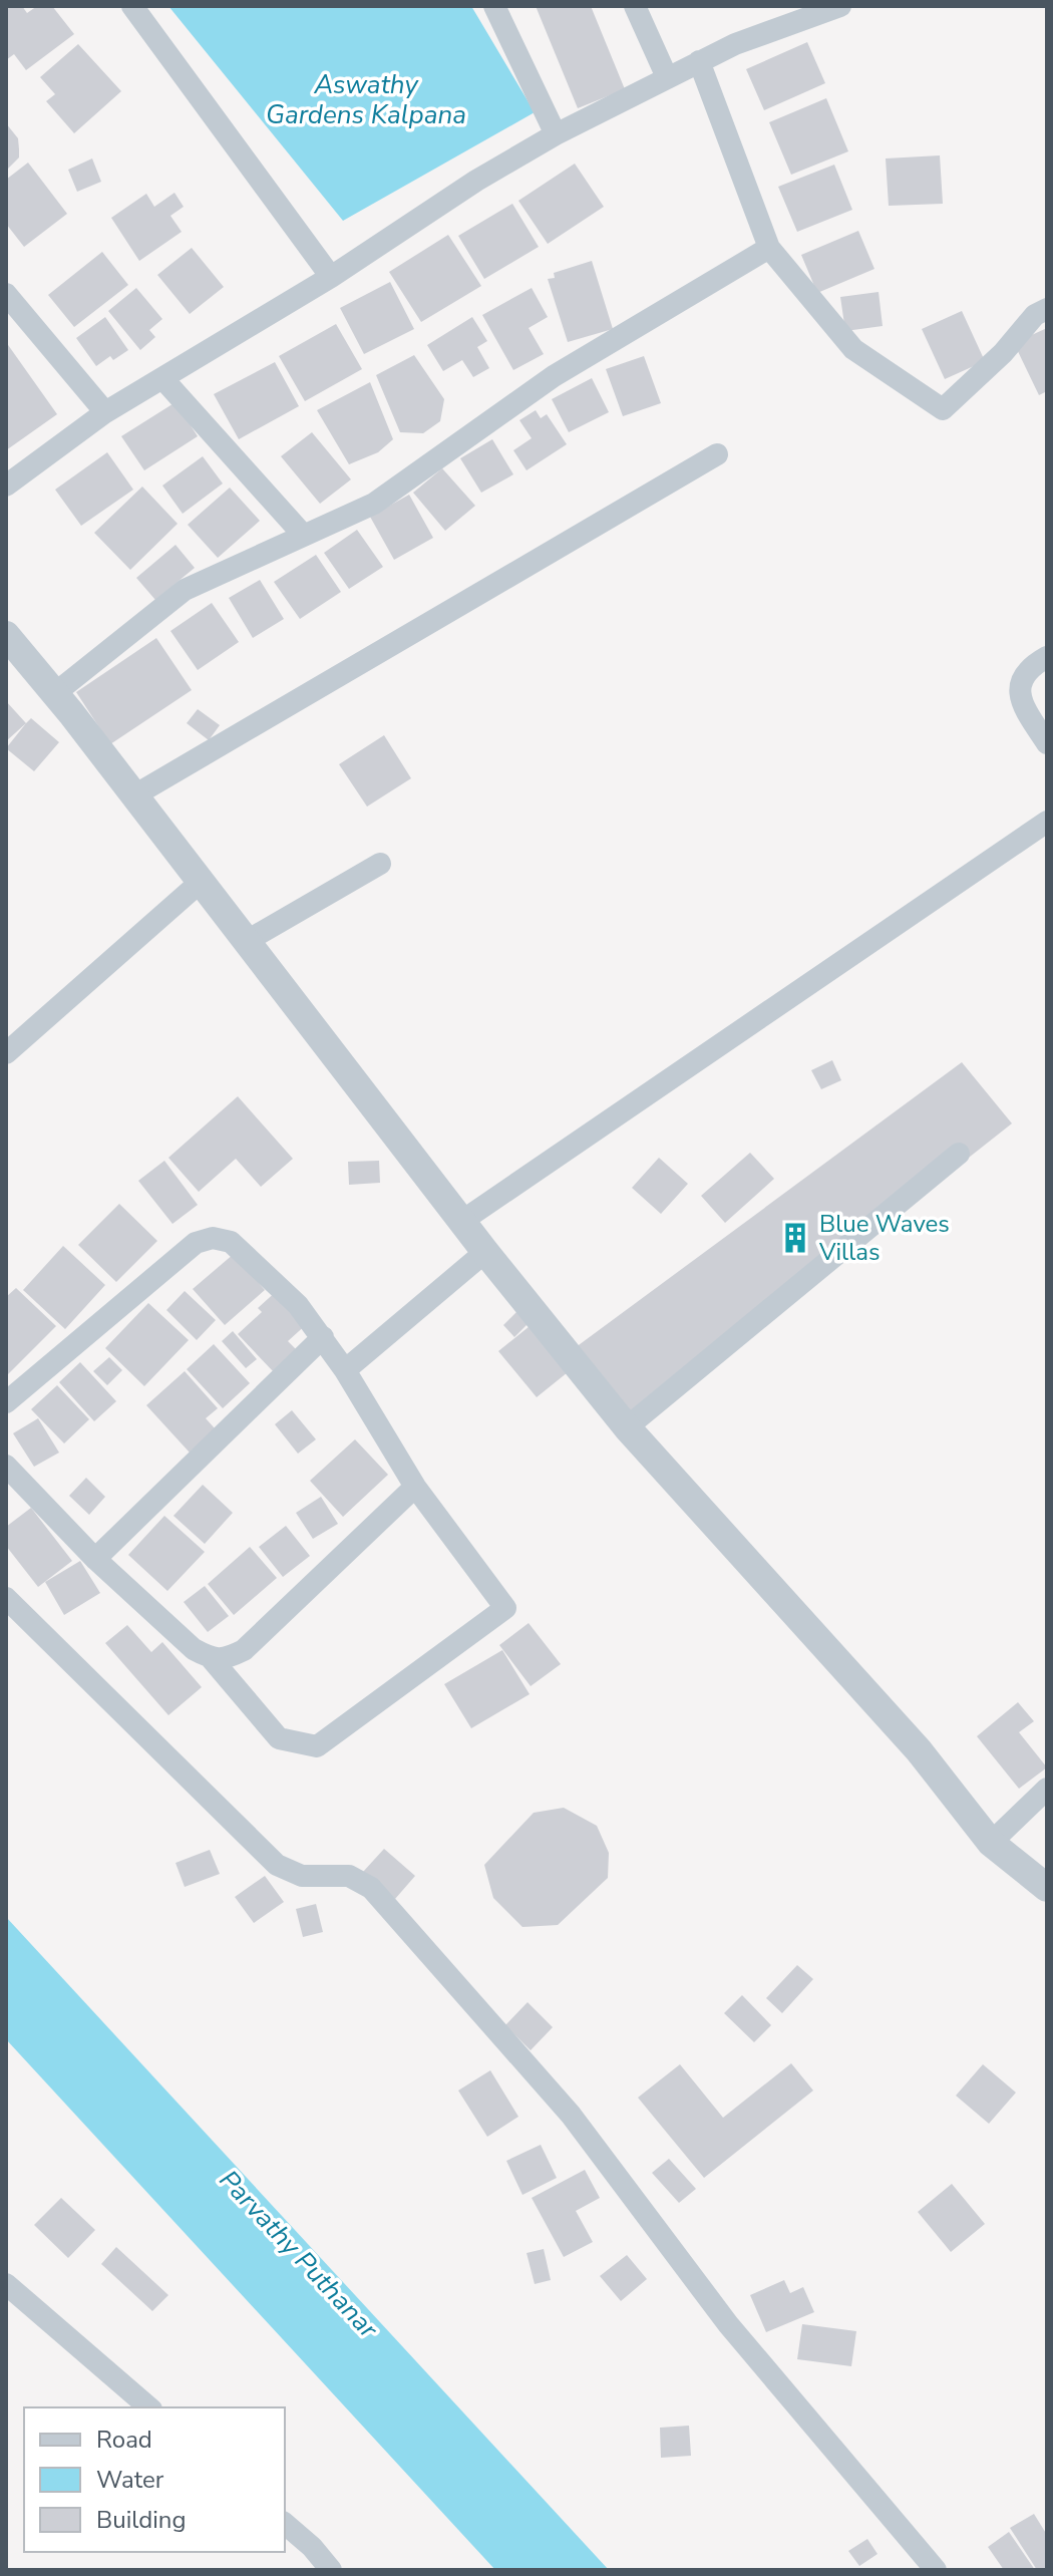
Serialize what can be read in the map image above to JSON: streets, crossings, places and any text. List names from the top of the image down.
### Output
{
  "water": ["Aswathy Gardens Kalpana", "Parvathy Puthanar"],
  "places": {
    "building": ["Blue Waves Villas"]
  },
  "legend": ["Road", "Water", "Building"]
}
